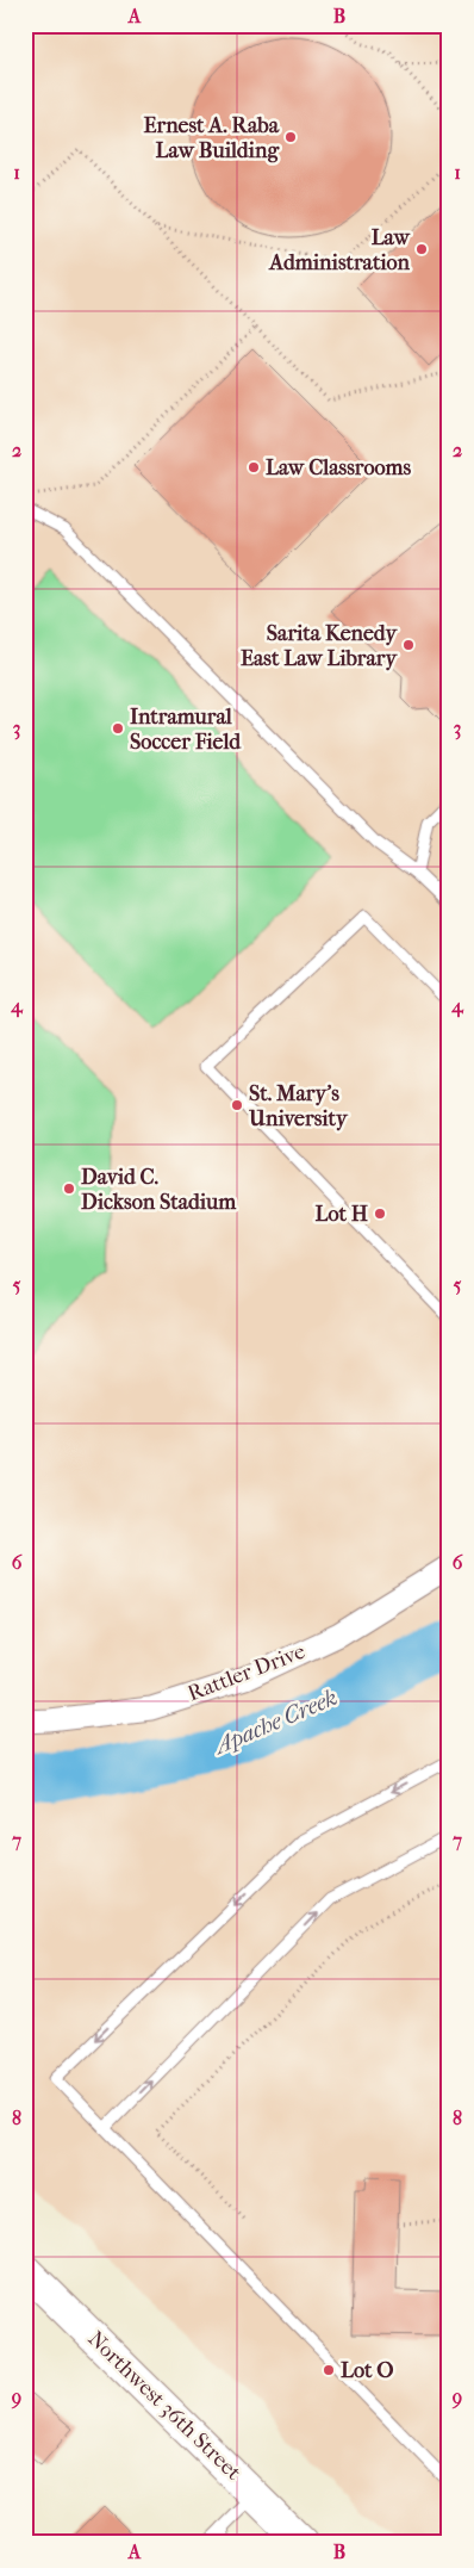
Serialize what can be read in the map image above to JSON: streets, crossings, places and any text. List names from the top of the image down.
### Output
{
  "streets": {
    "main road": ["Northwest 36th Street"],
    "street": ["Rattler Drive"]
  },
  "water": ["Apache Creek"],
  "places": [
    "Ernest A. Raba Law Building",
    "Law Administration",
    "Law Classrooms",
    "Sarita Kenedy East Law Library",
    "Intramural Soccer Field",
    "St. Mary's University",
    "David C. Dickson Stadium",
    "Lot H",
    "Lot O"
  ],
  "grid": {
    "columns": ["A", "B"],
    "rows": [
      "1",
      "2",
      "3",
      "4",
      "5",
      "6",
      "7",
      "8",
      "9"
    ]
  }
}
